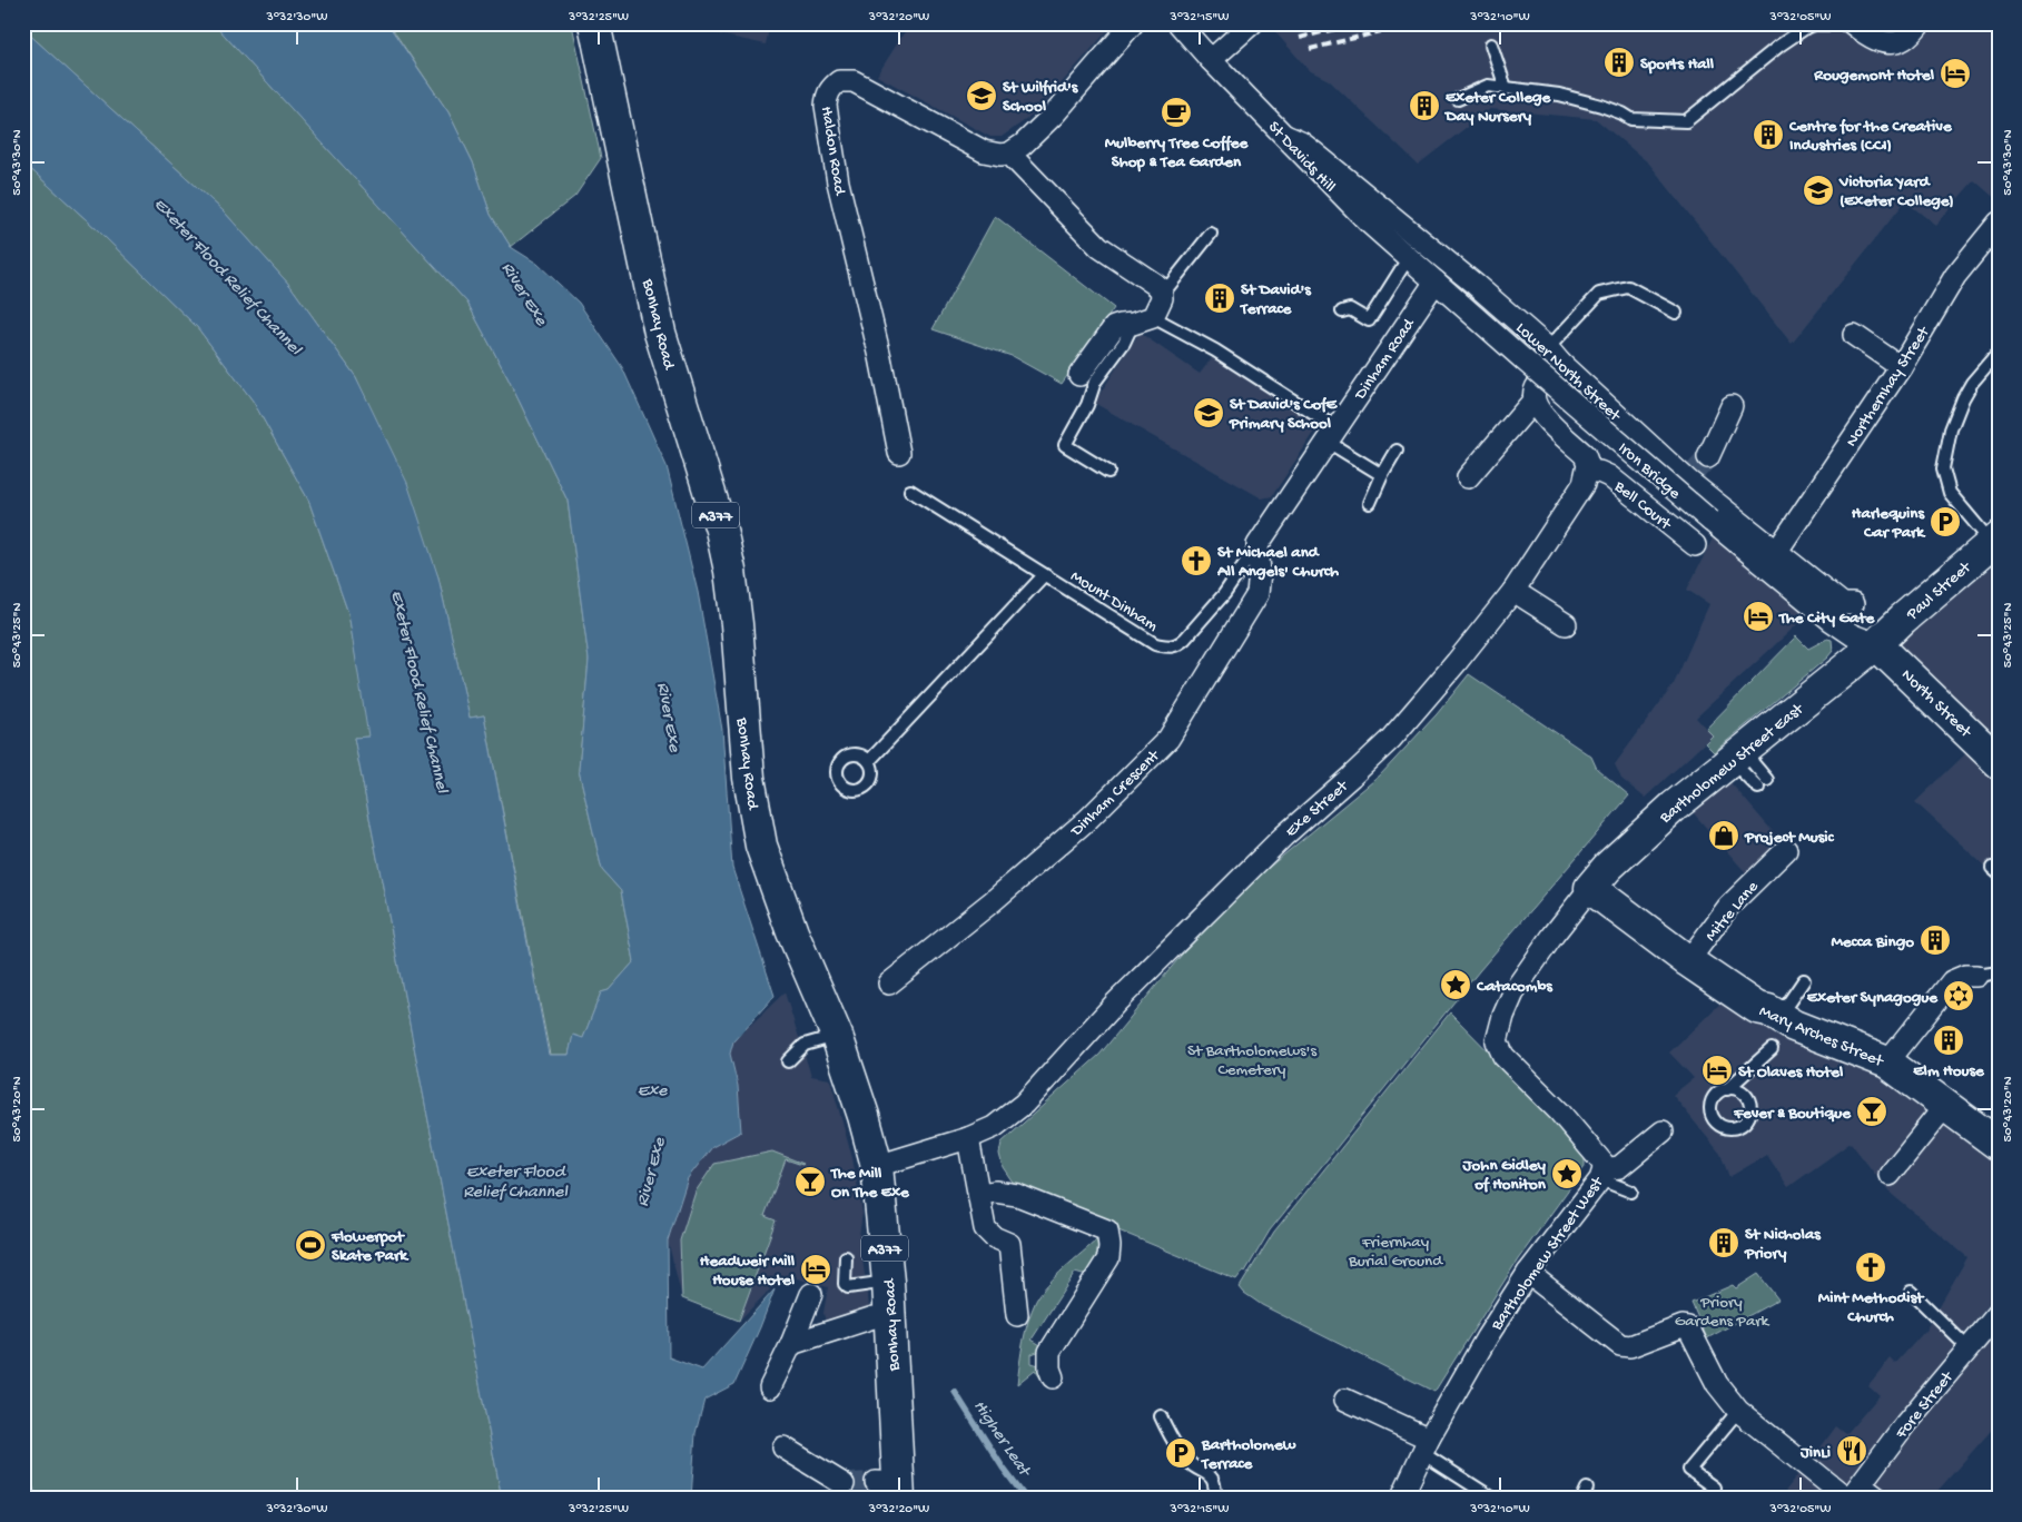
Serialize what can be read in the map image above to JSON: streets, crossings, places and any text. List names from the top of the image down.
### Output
{
  "streets": {
    "main road": [
      "Bonhay Road",
      "A377",
      "Paul Street",
      "North Street",
      "Bartholomew Street East",
      "Mary Arches Street"
    ],
    "street": [
      "Haldon Road",
      "St Davids Hill",
      "Dinham Road",
      "Lower North Street",
      "Northernhay Street",
      "Iron Bridge",
      "Bell Court",
      "Dinham Crescent",
      "Exe Street",
      "Mitre Lane",
      "Bartholomew Street West",
      "Fore Street"
    ],
    "lane": ["Mount Dinham"]
  },
  "crossings": [
    ["St Davids Hill", "Dinham Road"],
    ["St Davids Hill", "Lower North Street"],
    ["St Davids Hill", "Iron Bridge"],
    ["Bonhay Road", "Exe Street"],
    ["Dinham Road", "Iron Bridge"],
    ["Dinham Road", "Mount Dinham"],
    ["Dinham Road", "Dinham Crescent"],
    ["Lower North Street", "Northernhay Street"],
    ["Iron Bridge", "Paul Street"],
    ["Iron Bridge", "North Street"],
    ["Iron Bridge", "Bartholomew Street East"],
    ["Bell Court", "Exe Street"],
    ["Paul Street", "North Street"],
    ["Paul Street", "Bartholomew Street East"],
    ["Mount Dinham", "Dinham Crescent"],
    ["North Street", "Bartholomew Street East"],
    ["Bartholomew Street East", "Mary Arches Street"],
    ["Bartholomew Street East", "Bartholomew Street West"],
    ["Mitre Lane", "Mary Arches Street"],
    ["Mary Arches Street", "Bartholomew Street West"]
  ],
  "water": [
    "Exeter Flood Relief Channel",
    "River Exe",
    "Exe",
    "Higher Leat"
  ],
  "parks": ["St Bartholomews's Cemetery", "Friernhay Burial Ground", "Priory Gardens Park"],
  "places": {
    "building": [
      "Sports Hall",
      "Exeter College Day Nursery",
      "Centre for the Creative Industries (CCI)",
      "St David's Terrace",
      "Mecca Bingo",
      "Elm House",
      "St Nicholas Priory"
    ],
    "hotel": [
      "Rougemont Hotel",
      "The City Gate",
      "St Olaves Hotel",
      "Headweir Mill House Hotel"
    ],
    "school or university": ["St Wilfrid's School", "Victoria Yard (Exeter College)", "St David's CofE Primary School"],
    "cafe": ["Mulberry Tree Coffee Shop & Tea Garden"],
    "parking": ["Harlequins Car Park", "Bartholomew Terrace"],
    "church": ["St Michael and All Angels' Church", "Mint Methodist Church"],
    "shop": ["Project Music"],
    "place": ["Catacombs", "John Gidley of Honiton"],
    "synagogue": ["Exeter Synagogue"],
    "bar": ["Fever & Boutique", "The Mill On The Exe"],
    "sports": ["Flowerpot Skate Park"],
    "restaurant": ["JinLi"]
  },
  "coordinates": [
    "3°32'30\"W",
    "3°32'25\"W",
    "3°32'20\"W",
    "3°32'15\"W",
    "3°32'10\"W",
    "3°32'05\"W",
    "50°43'30\"N",
    "50°43'25\"N",
    "50°43'20\"N"
  ]
}
